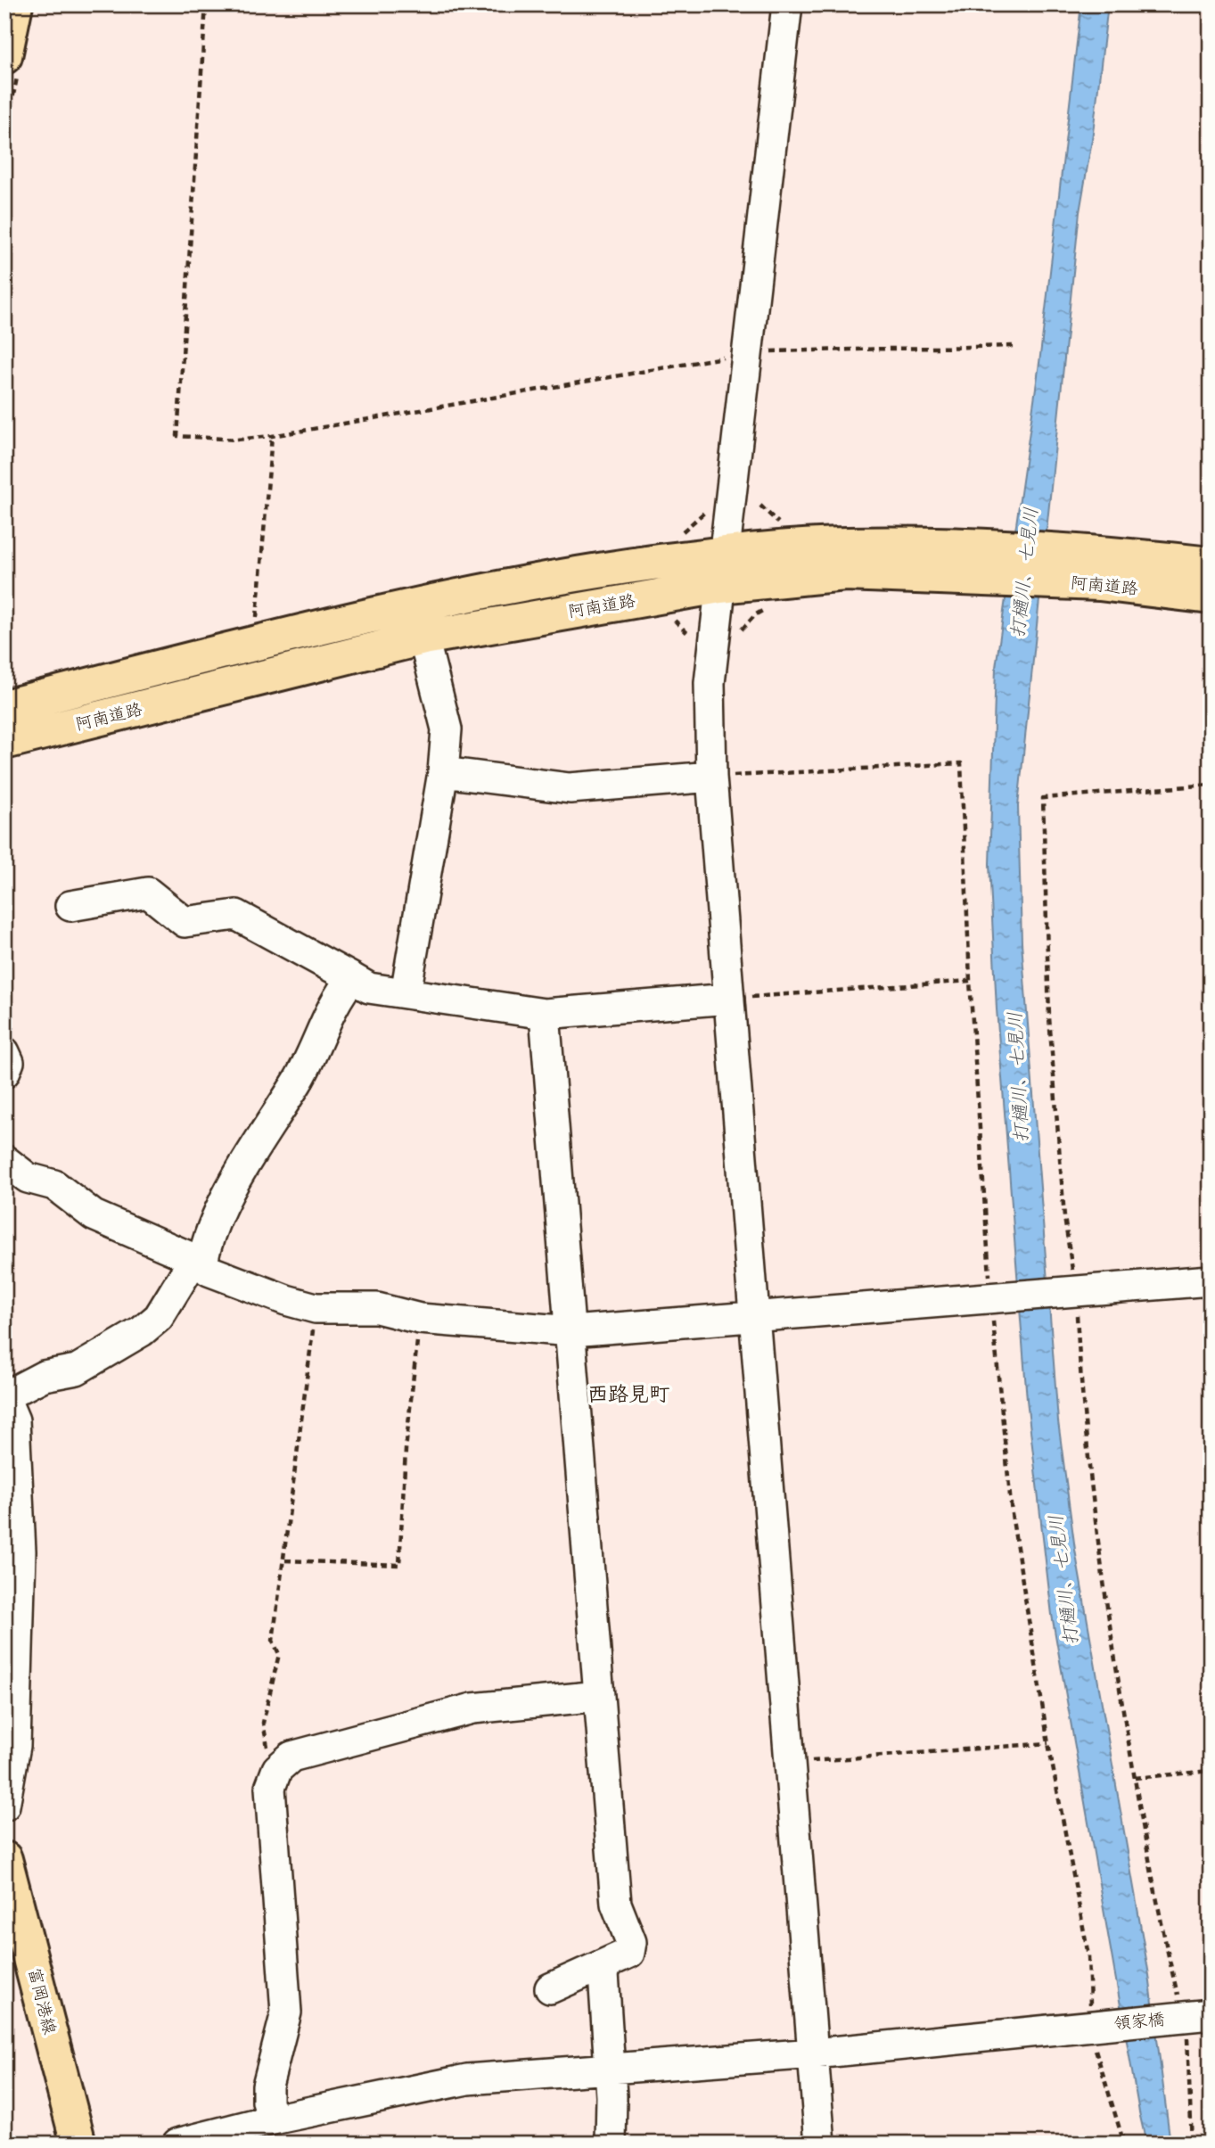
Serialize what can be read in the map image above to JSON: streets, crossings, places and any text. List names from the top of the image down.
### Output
{
  "streets": {
    "main road": ["阿南道路", "富岡港線"],
    "street": ["領家橋"]
  },
  "districts": ["西路見町"],
  "water": ["打樋川、七見川"]
}
